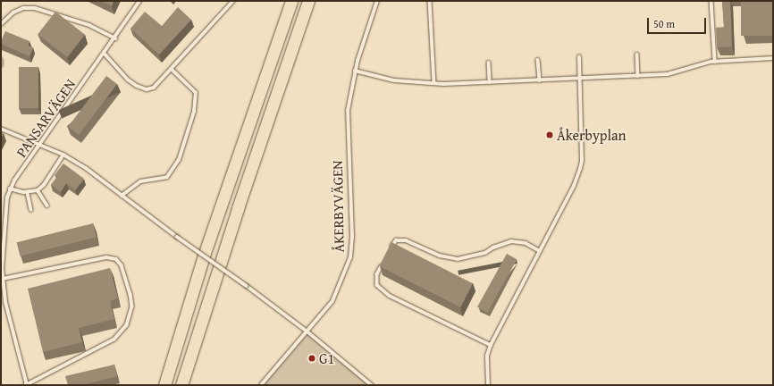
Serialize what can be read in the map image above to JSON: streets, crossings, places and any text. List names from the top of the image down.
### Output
{
  "streets": {
    "lane": ["PANSARVÄGEN", "ÅKERBYVÄGEN"]
  },
  "places": ["Åkerbyplan", "G1"],
  "scale_bar": "50 m"
}
